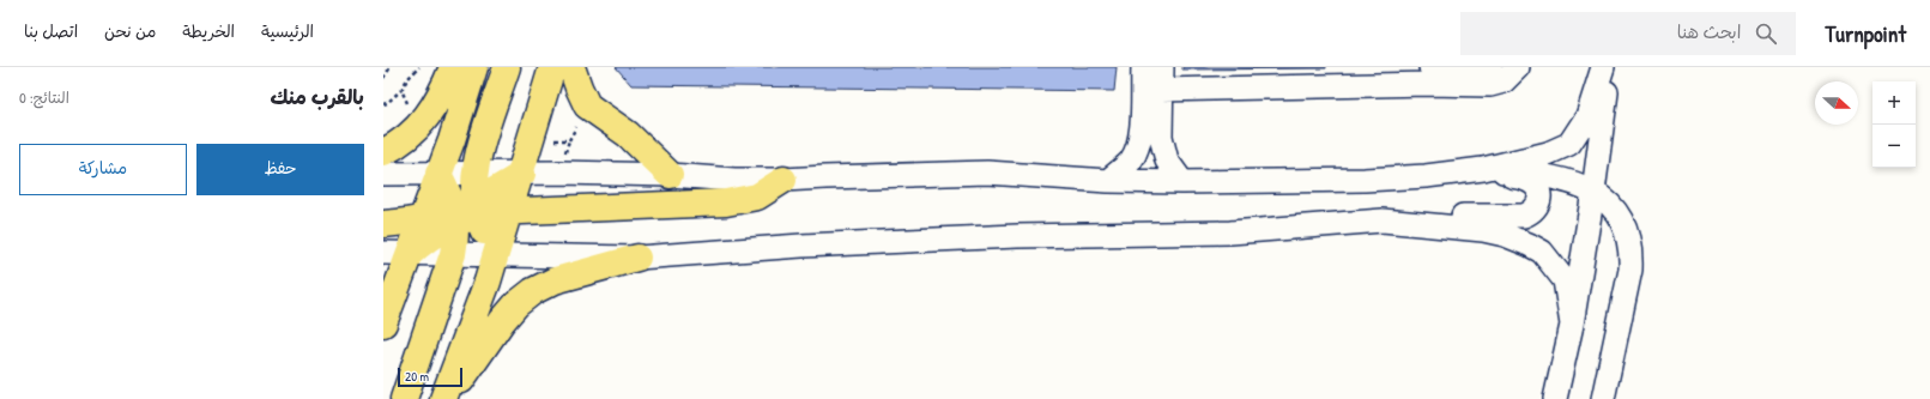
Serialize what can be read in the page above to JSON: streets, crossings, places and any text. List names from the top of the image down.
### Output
{
  "scale_bar": "20 m",
  "north": "right",
  "page": {
    "header": "Turnpoint",
    "search": "ابحث هنا",
    "nav": [
      "الرئيسية",
      "الخريطة",
      "من نحن",
      "اتصل بنا"
    ],
    "heading": ["بالقرب منك", "النتائج: 0"],
    "map_buttons": ["+", "−"],
    "buttons": ["حفظ", "مشاركة"],
    "scale": "20 m"
  }
}
